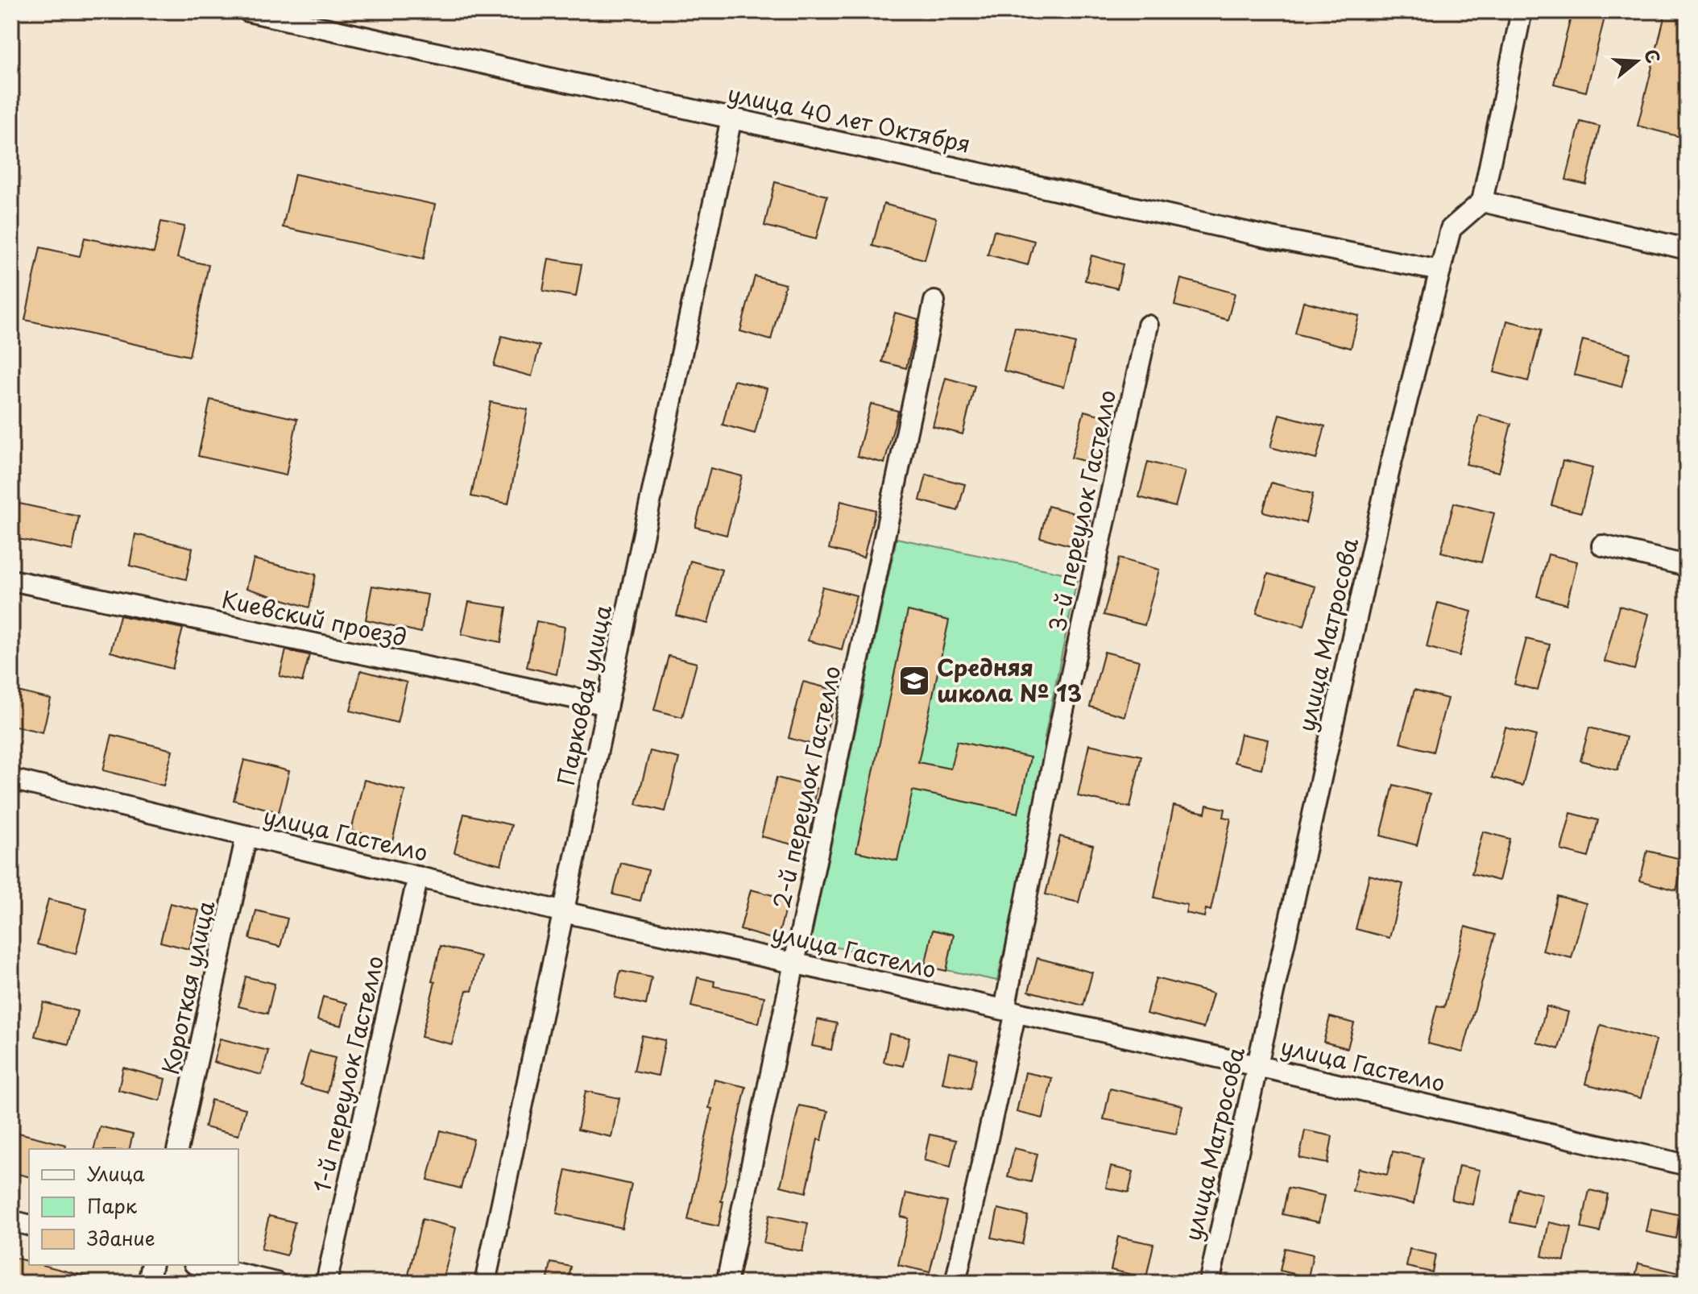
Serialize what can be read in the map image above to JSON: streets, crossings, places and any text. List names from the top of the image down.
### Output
{
  "streets": {
    "street": [
      "улица 40 лет Октября",
      "3-й переулок Гастелло",
      "Киевский проезд",
      "улица Матросова",
      "Парковая улица",
      "2-й переулок Гастелло",
      "улица Гастелло",
      "Короткая улица",
      "1-й переулок Гастелло"
    ]
  },
  "crossings": [
    ["улица 40 лет Октября", "улица Матросова"],
    ["улица 40 лет Октября", "Парковая улица"],
    ["3-й переулок Гастелло", "улица Гастелло"],
    ["Киевский проезд", "Парковая улица"],
    ["улица Матросова", "улица Гастелло"],
    ["Парковая улица", "улица Гастелло"],
    ["2-й переулок Гастелло", "улица Гастелло"],
    ["улица Гастелло", "Короткая улица"],
    ["улица Гастелло", "1-й переулок Гастелло"]
  ],
  "places": {
    "school or university": ["Средняя школа № 13"]
  },
  "legend": ["Улица", "Парк", "Здание"],
  "north": "right"
}
